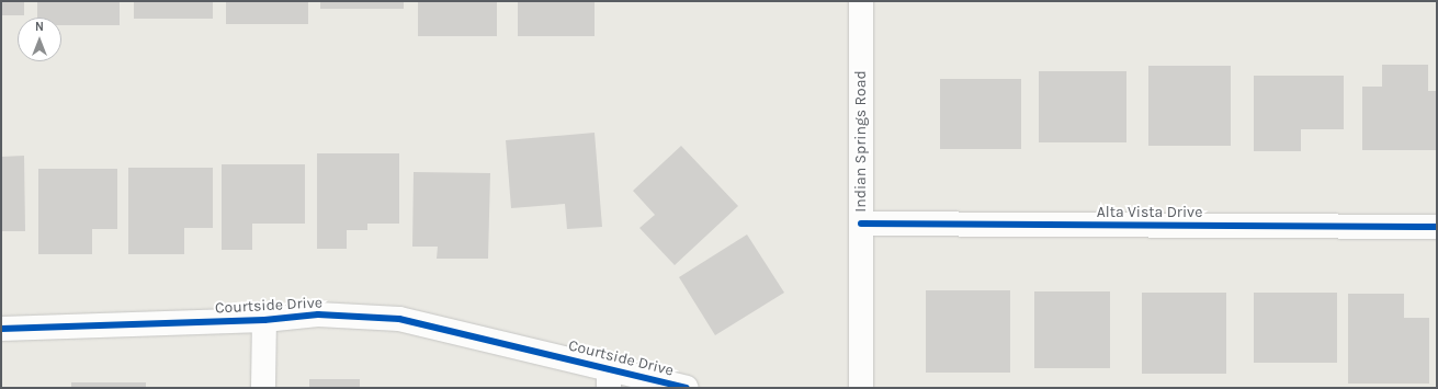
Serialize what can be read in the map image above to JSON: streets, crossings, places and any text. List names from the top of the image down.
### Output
{
  "streets": {
    "street": ["Indian Springs Road", "Alta Vista Drive", "Courtside Drive"]
  },
  "crossings": [
    ["Indian Springs Road", "Alta Vista Drive"]
  ],
  "north": "top"
}
